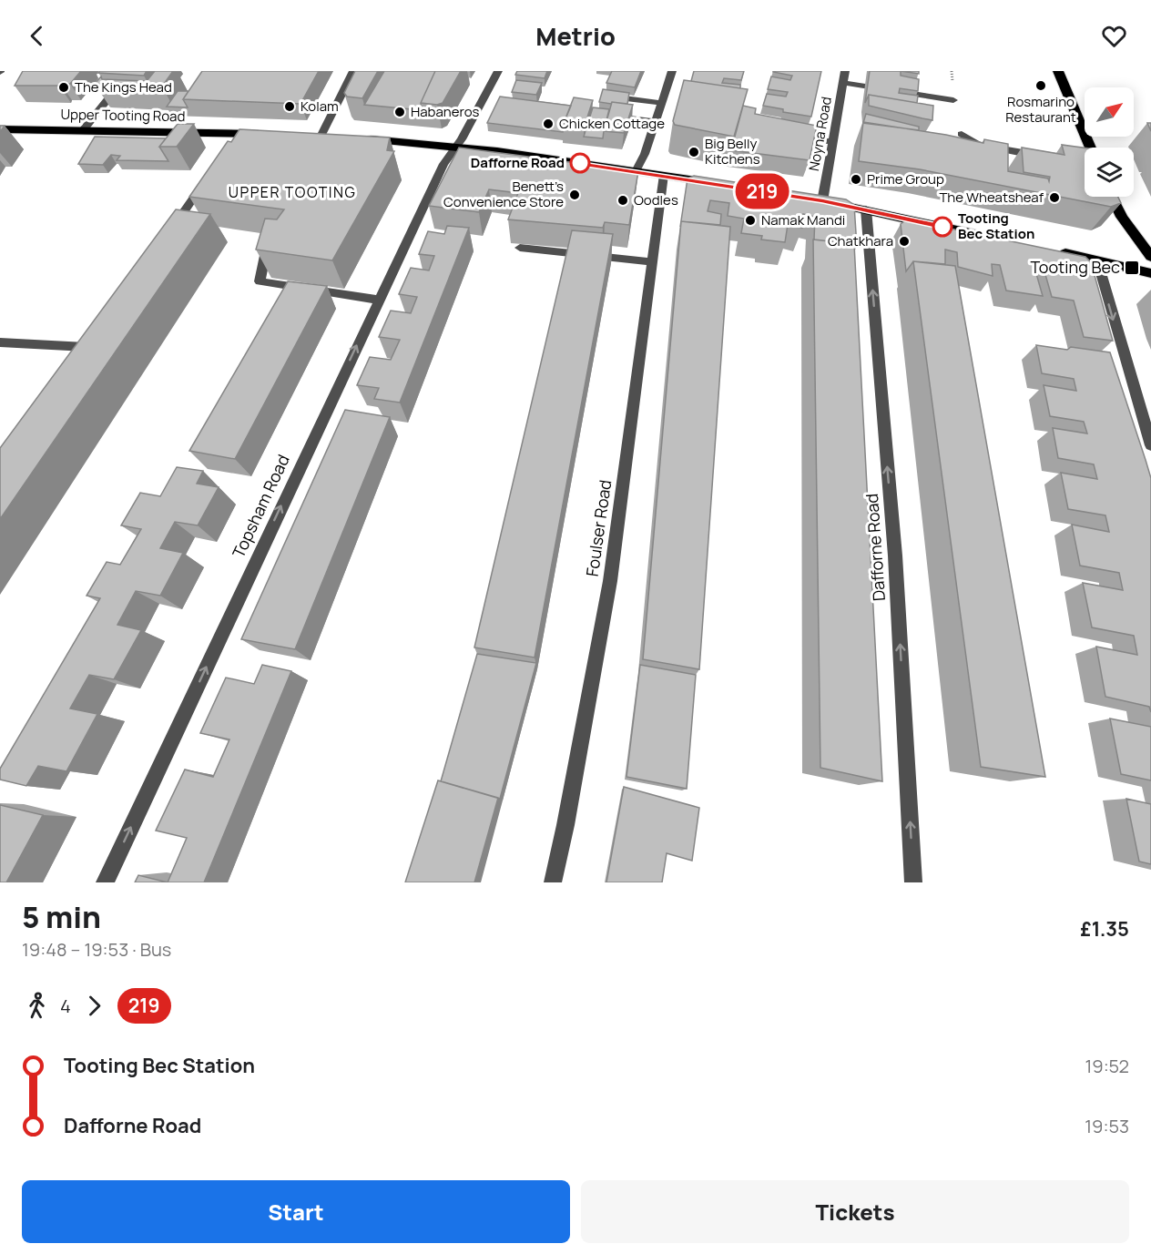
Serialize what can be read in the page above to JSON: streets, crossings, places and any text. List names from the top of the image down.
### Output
{
  "streets": {
    "highway": ["Upper Tooting Road"],
    "street": [
      "Noyna Road",
      "Topsham Road",
      "Foulser Road",
      "Dafforne Road"
    ]
  },
  "one_way": ["Topsham Road", "Dafforne Road"],
  "districts": ["UPPER TOOTING"],
  "places": {
    "other": [
      "Rosmarino Restaurant",
      "The Kings Head",
      "Kolam",
      "Habaneros",
      "Chicken Cottage",
      "Big Belly Kitchens",
      "Dafforne Road",
      "Prime Group",
      "Benett’s Convenience Store",
      "The Wheatsheaf",
      "Oodles",
      "Namak Mandi",
      "Tooting Bec Station",
      "Chatkhara"
    ],
    "transit": ["Tooting Bec"]
  },
  "lines": ["bus line 219"],
  "north": "top right",
  "page": {
    "header": "Metrio",
    "on_map": "219",
    "heading": ["5 min", "19:48 – 19:53 · Bus", "£1.35"],
    "legs": ["4", "219"],
    "list": [
      {
        "name": "Tooting Bec Station",
        "value": "19:52"
      },
      {
        "name": "Dafforne Road",
        "value": "19:53"
      }
    ],
    "buttons": ["Start", "Tickets"]
  }
}
